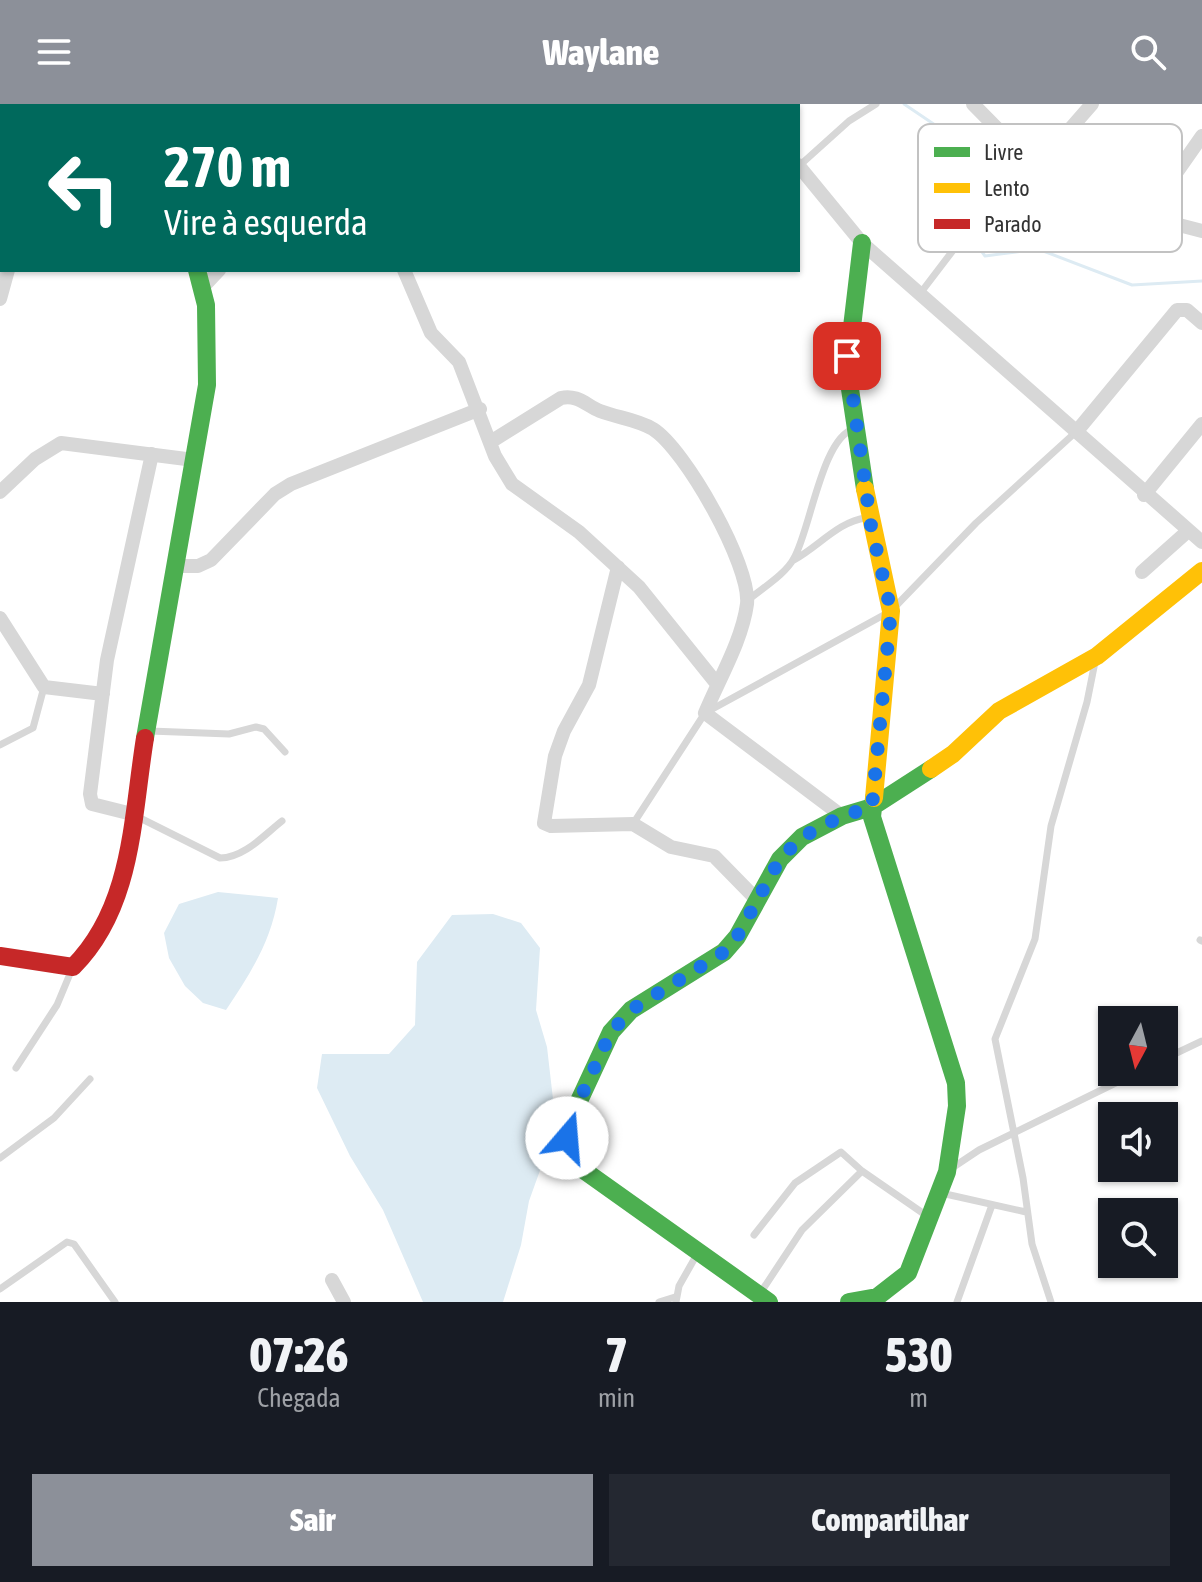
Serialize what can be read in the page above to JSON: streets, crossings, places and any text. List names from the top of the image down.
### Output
{
  "legend": ["Livre", "Lento", "Parado"],
  "north": "bottom",
  "page": {
    "header": "Waylane",
    "turn": ["270 m", "Vire à esquerda"],
    "eta": [
      "07:26",
      "Chegada",
      "7",
      "min",
      "530",
      "m"
    ],
    "buttons": ["Sair", "Compartilhar"]
  }
}
